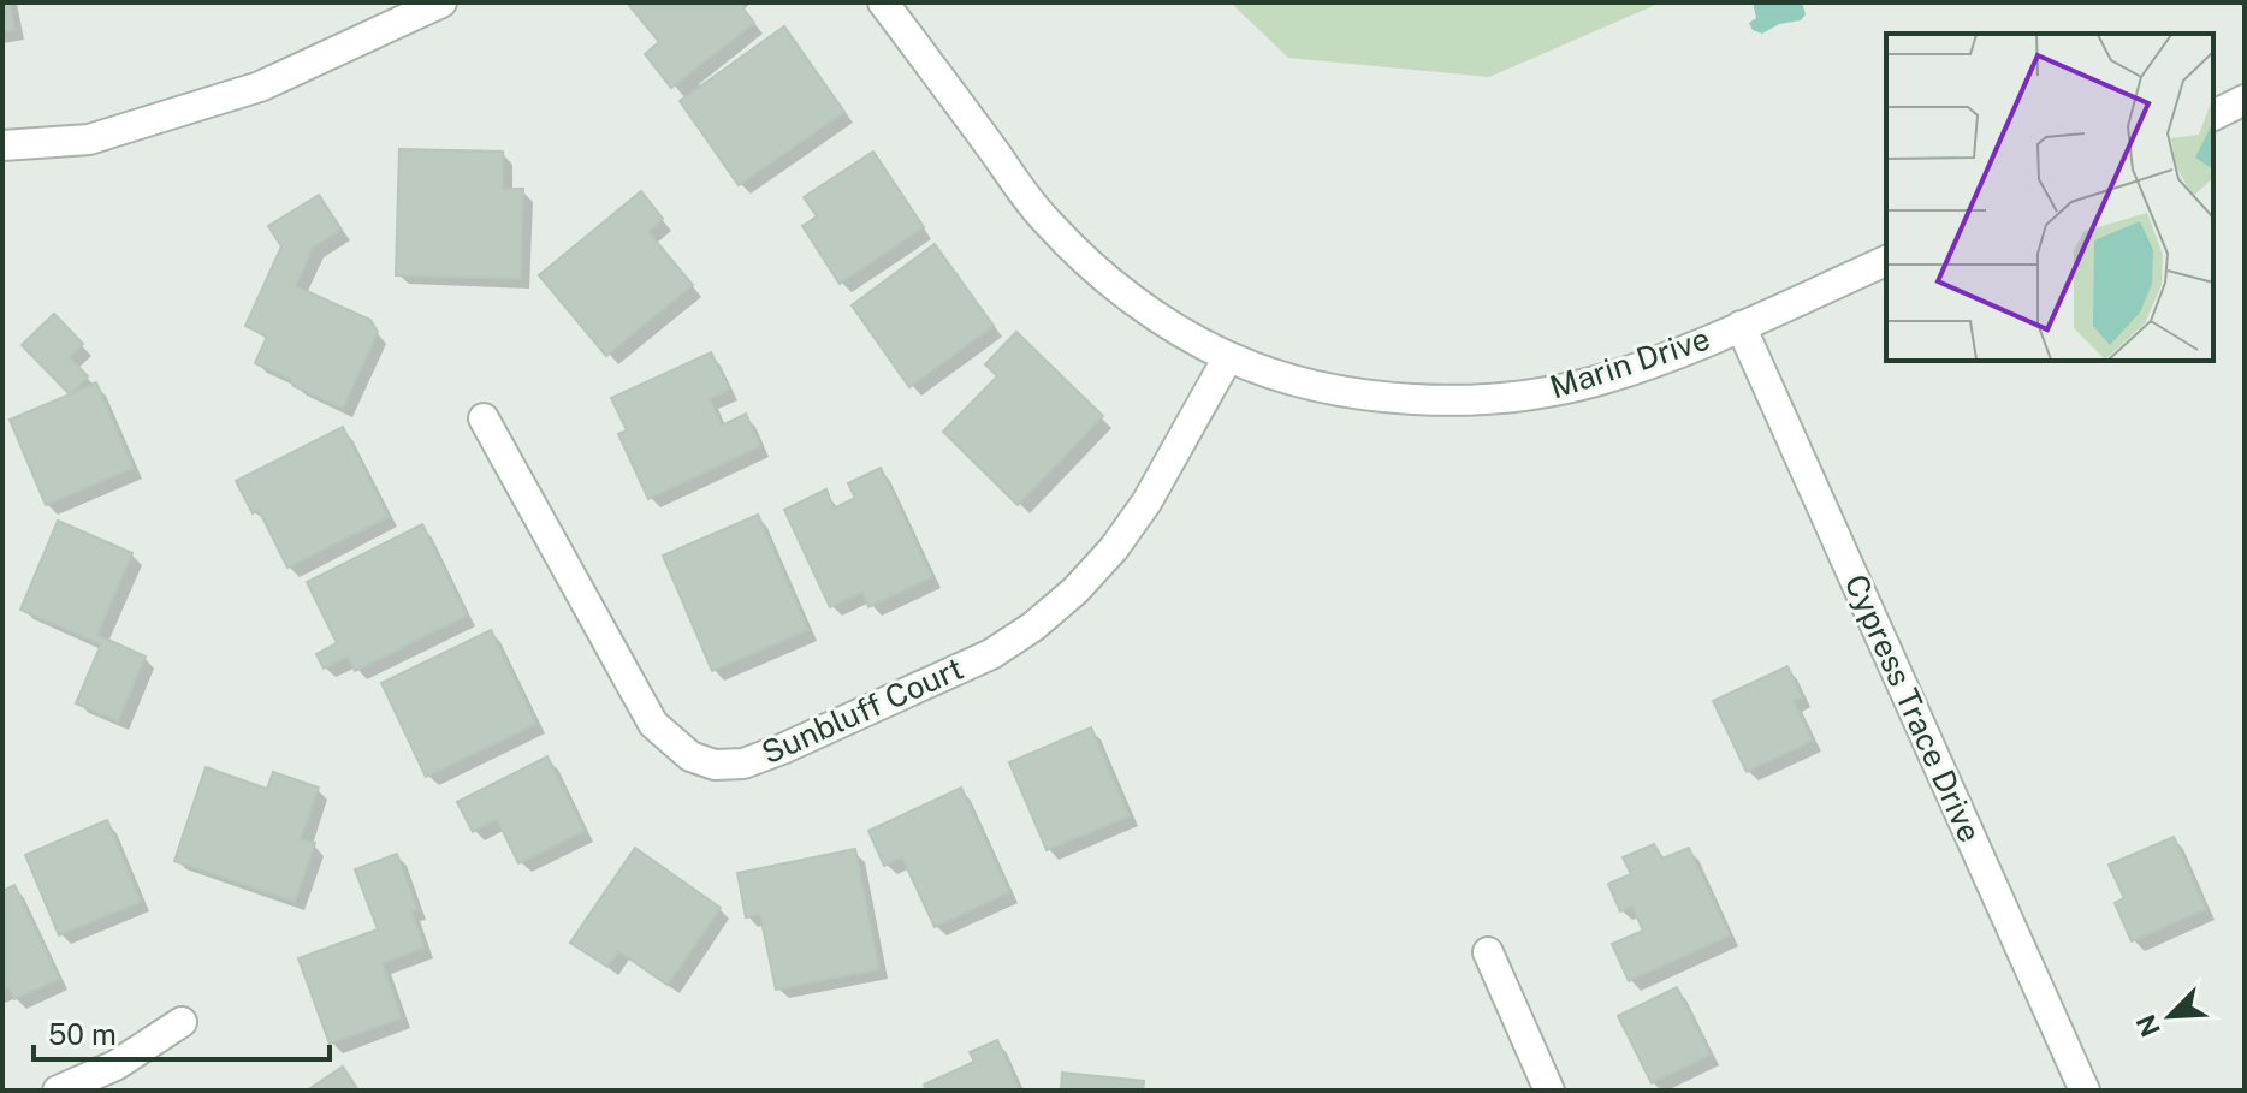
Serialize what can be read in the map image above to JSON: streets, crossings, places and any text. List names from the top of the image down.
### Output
{
  "streets": {
    "street": ["Marin Drive", "Cypress Trace Drive", "Sunbluff Court"]
  },
  "crossings": [
    ["Marin Drive", "Cypress Trace Drive"],
    ["Marin Drive", "Sunbluff Court"]
  ],
  "scale_bar": "50 m",
  "north": "bottom left"
}
